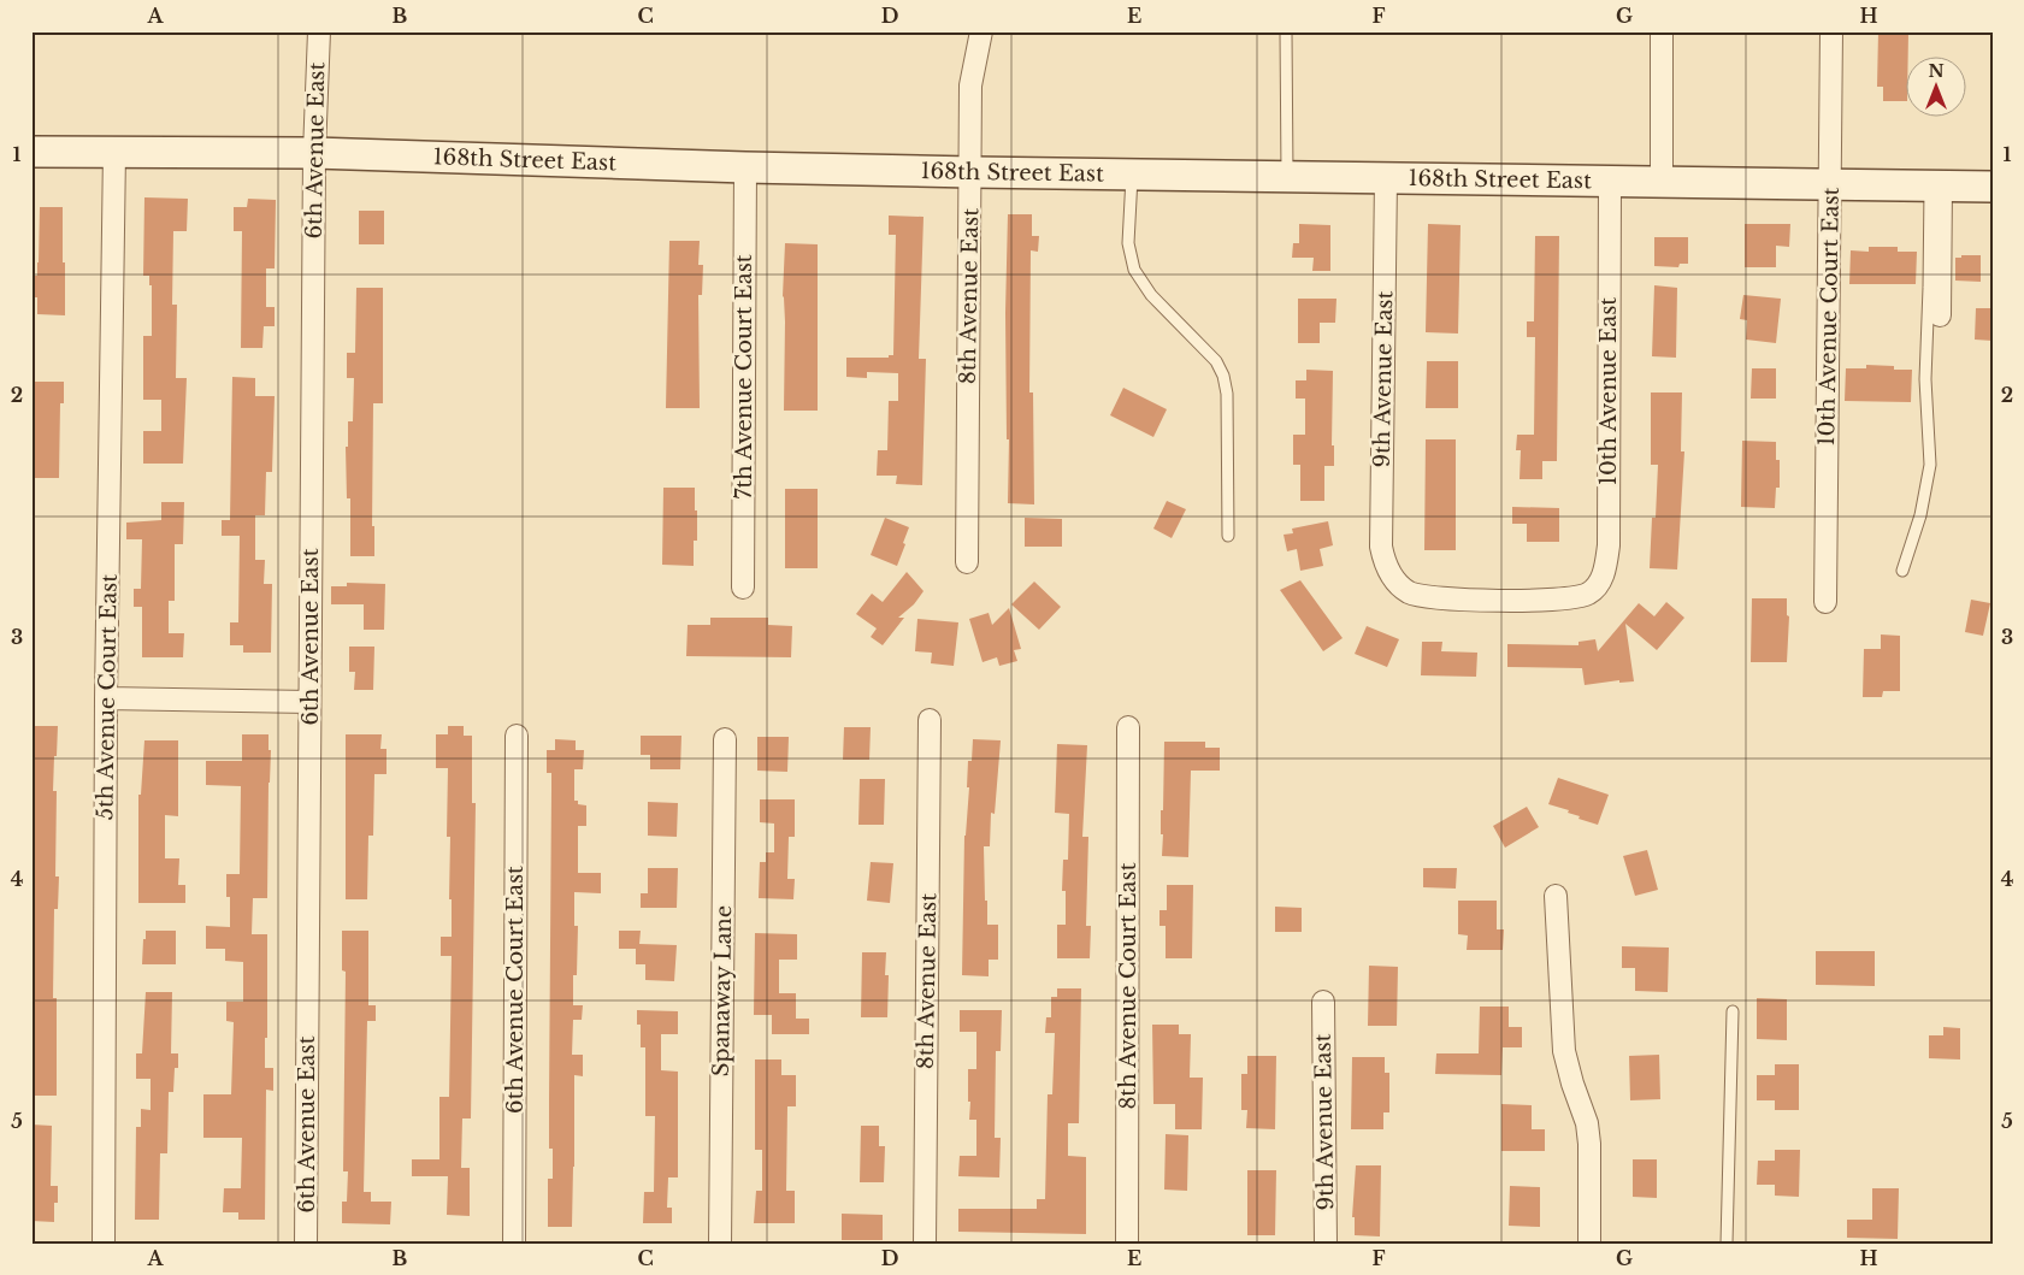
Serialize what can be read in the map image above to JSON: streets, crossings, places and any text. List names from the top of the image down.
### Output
{
  "streets": {
    "street": [
      "6th Avenue East",
      "168th Street East",
      "8th Avenue East",
      "10th Avenue Court East",
      "7th Avenue Court East",
      "9th Avenue East",
      "10th Avenue East",
      "5th Avenue Court East",
      "8th Avenue Court East",
      "6th Avenue Court East",
      "Spanaway Lane"
    ]
  },
  "crossings": [
    ["6th Avenue East", "168th Street East"],
    ["168th Street East", "8th Avenue East"],
    ["168th Street East", "10th Avenue Court East"],
    ["168th Street East", "7th Avenue Court East"],
    ["168th Street East", "9th Avenue East"],
    ["168th Street East", "10th Avenue East"],
    ["168th Street East", "5th Avenue Court East"],
    ["9th Avenue East", "10th Avenue East"]
  ],
  "north": "top",
  "grid": {
    "columns": [
      "A",
      "B",
      "C",
      "D",
      "E",
      "F",
      "G",
      "H"
    ],
    "rows": [
      "1",
      "2",
      "3",
      "4",
      "5"
    ]
  }
}
